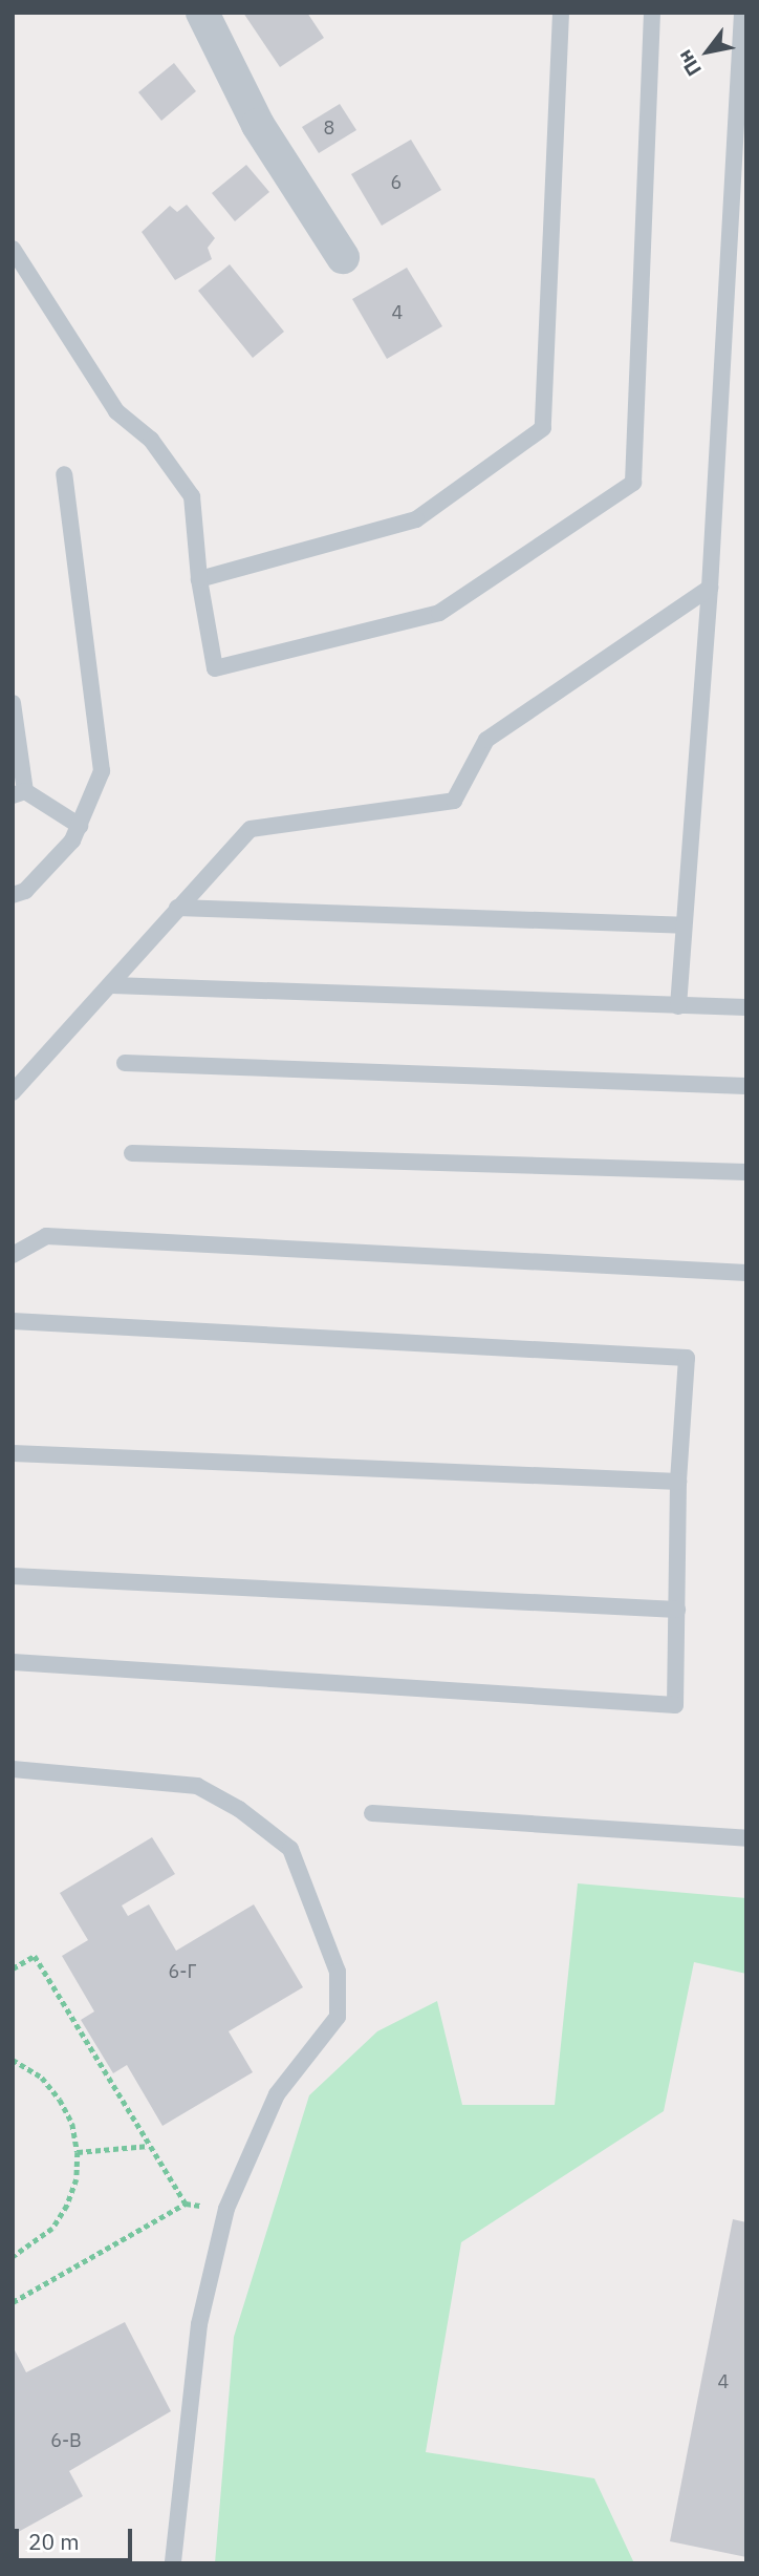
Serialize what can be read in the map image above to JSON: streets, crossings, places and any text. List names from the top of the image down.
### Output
{
  "house_numbers": [
    "8",
    "6",
    "4",
    "6-Г",
    "4",
    "6-В"
  ],
  "scale_bar": "20 m",
  "north": "bottom left"
}
